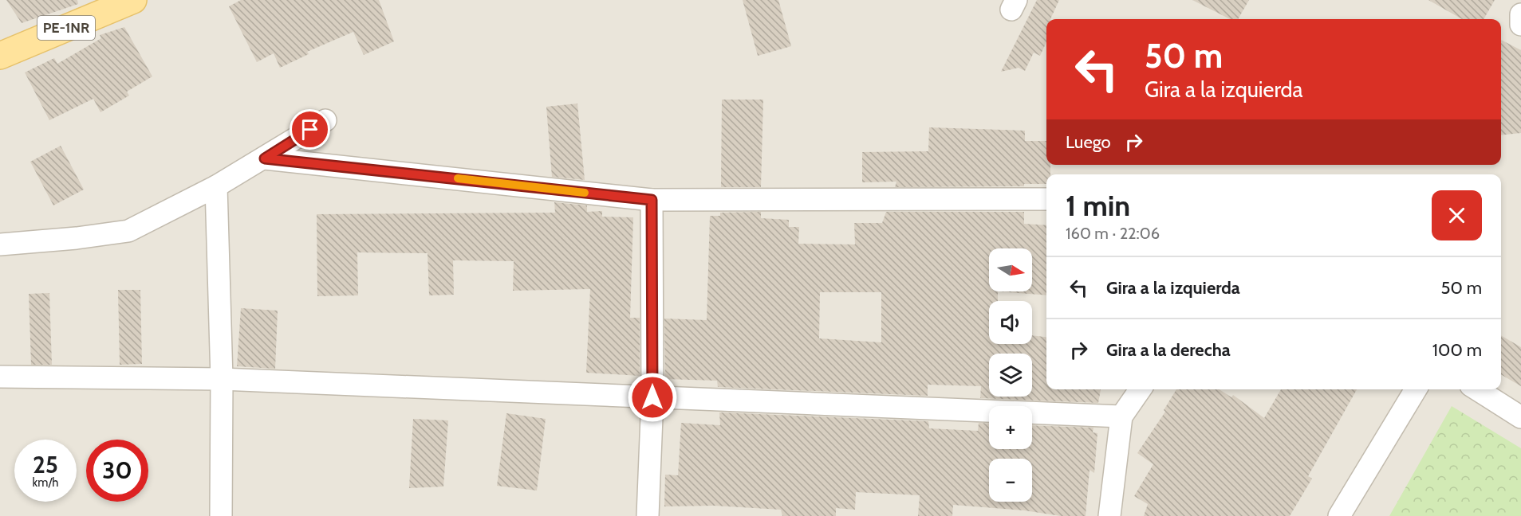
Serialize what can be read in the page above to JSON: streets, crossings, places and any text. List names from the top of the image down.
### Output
{
  "streets": {
    "main road": ["PE-1NR"]
  },
  "north": "right",
  "page": {
    "turn": ["50 m", "Gira a la izquierda"],
    "then": "Luego",
    "heading": ["1 min", "160 m · 22:06"],
    "map_buttons": ["+", "−"],
    "list": [
      {
        "name": "Gira a la izquierda",
        "value": "50 m"
      },
      {
        "name": "Gira a la derecha",
        "value": "100 m"
      }
    ],
    "speed": "25 km/h",
    "limit": "30"
  }
}
